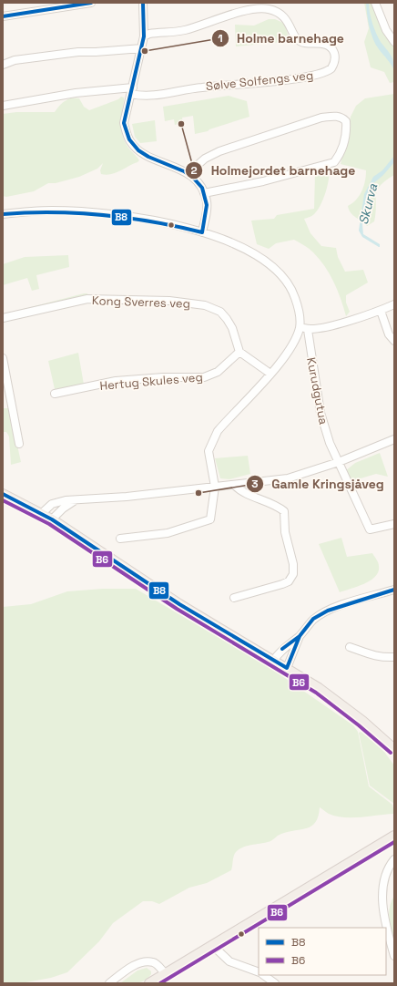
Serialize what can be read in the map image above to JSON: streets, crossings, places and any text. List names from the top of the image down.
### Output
{
  "streets": {
    "street": [
      "Sølve Solfengs veg",
      "Kong Sverres veg",
      "Hertug Skules veg",
      "Kurudgutua"
    ]
  },
  "crossings": [
    ["Kong Sverres veg", "Hertug Skules veg"]
  ],
  "water": ["Skurva"],
  "places": ["Holme barnehage", "Holmejordet barnehage", "Gamle Kringsjåveg"],
  "lines": ["transit line B8", "transit line B6"],
  "legend": ["B8", "B6"]
}
